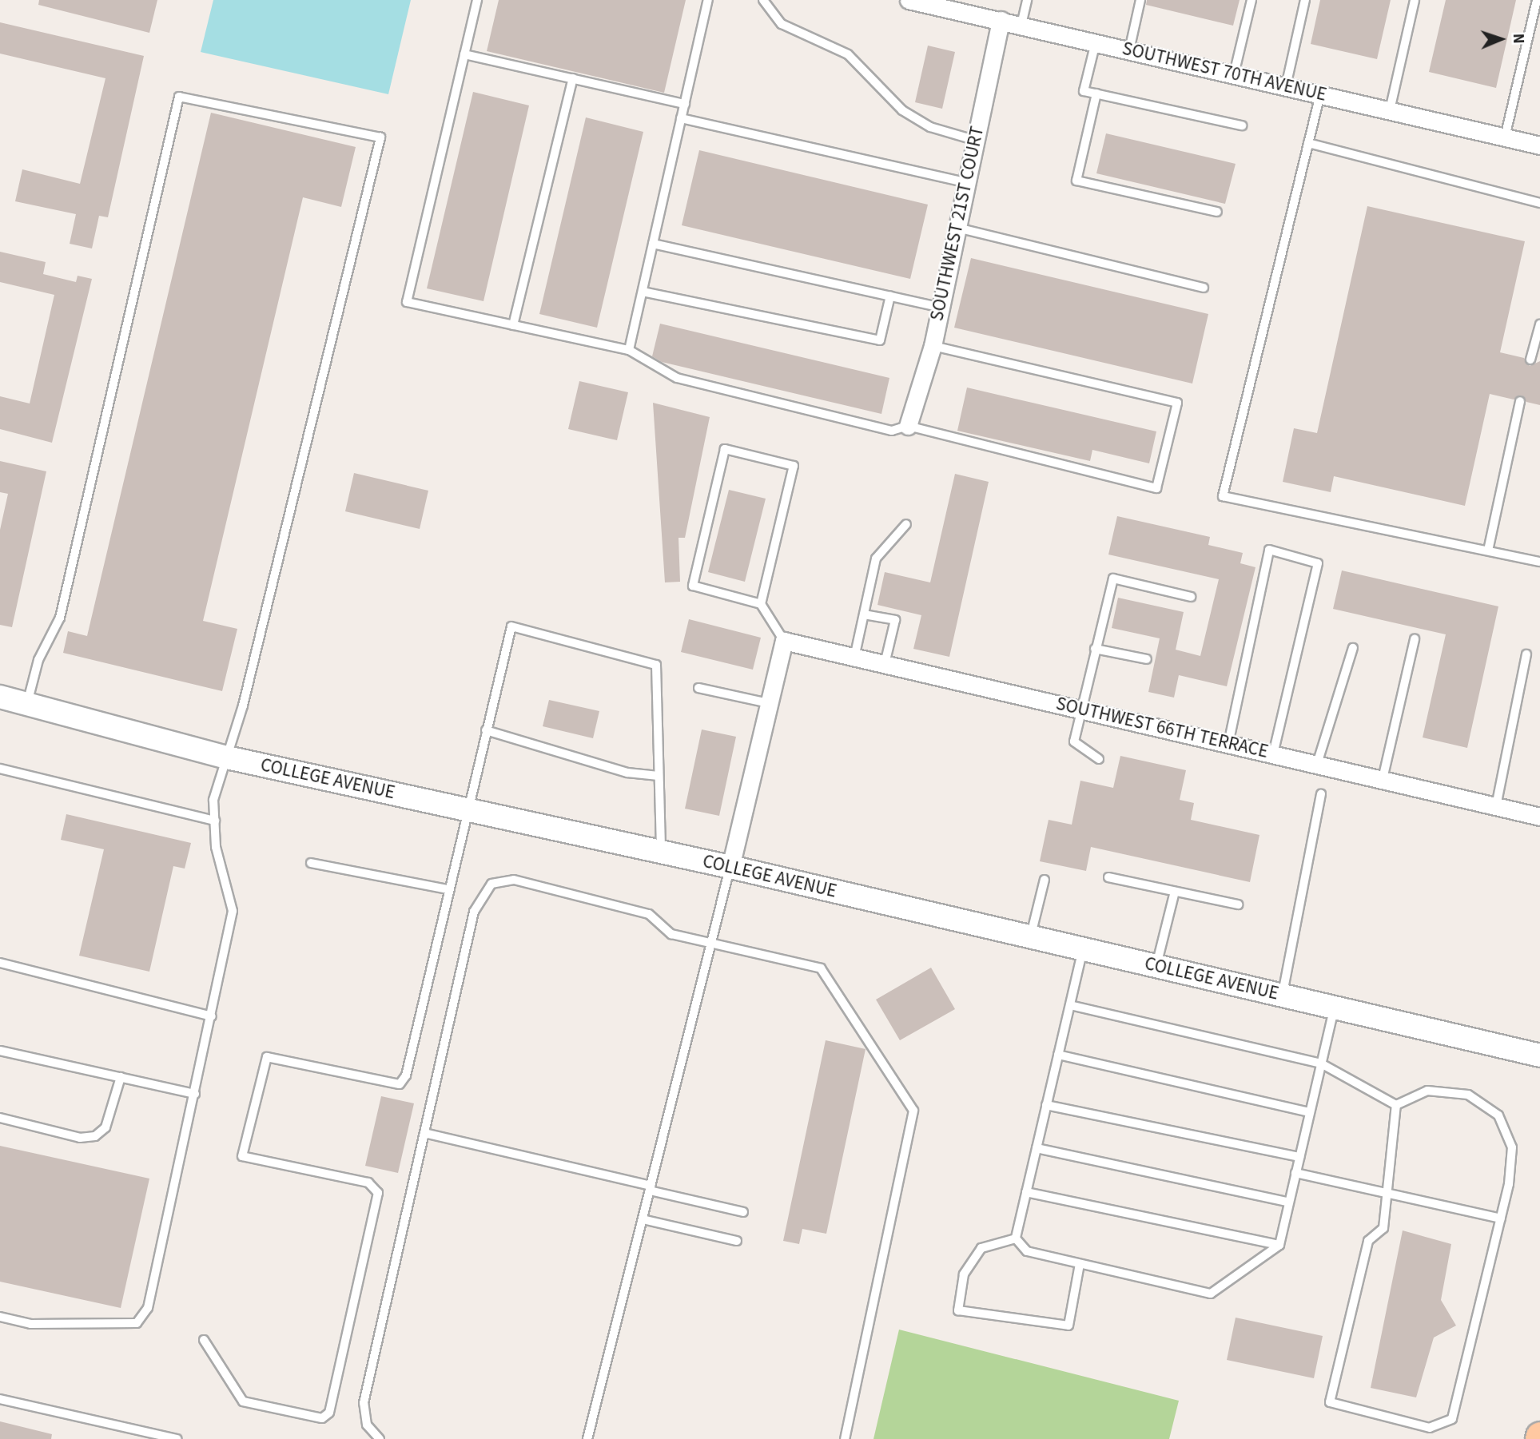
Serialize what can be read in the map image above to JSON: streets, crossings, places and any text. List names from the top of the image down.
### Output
{
  "streets": {
    "street": [
      "SOUTHWEST 70TH AVENUE",
      "SOUTHWEST 21ST COURT",
      "SOUTHWEST 66TH TERRACE",
      "COLLEGE AVENUE"
    ]
  },
  "crossings": [
    ["SOUTHWEST 70TH AVENUE", "SOUTHWEST 21ST COURT"]
  ],
  "north": "right"
}
